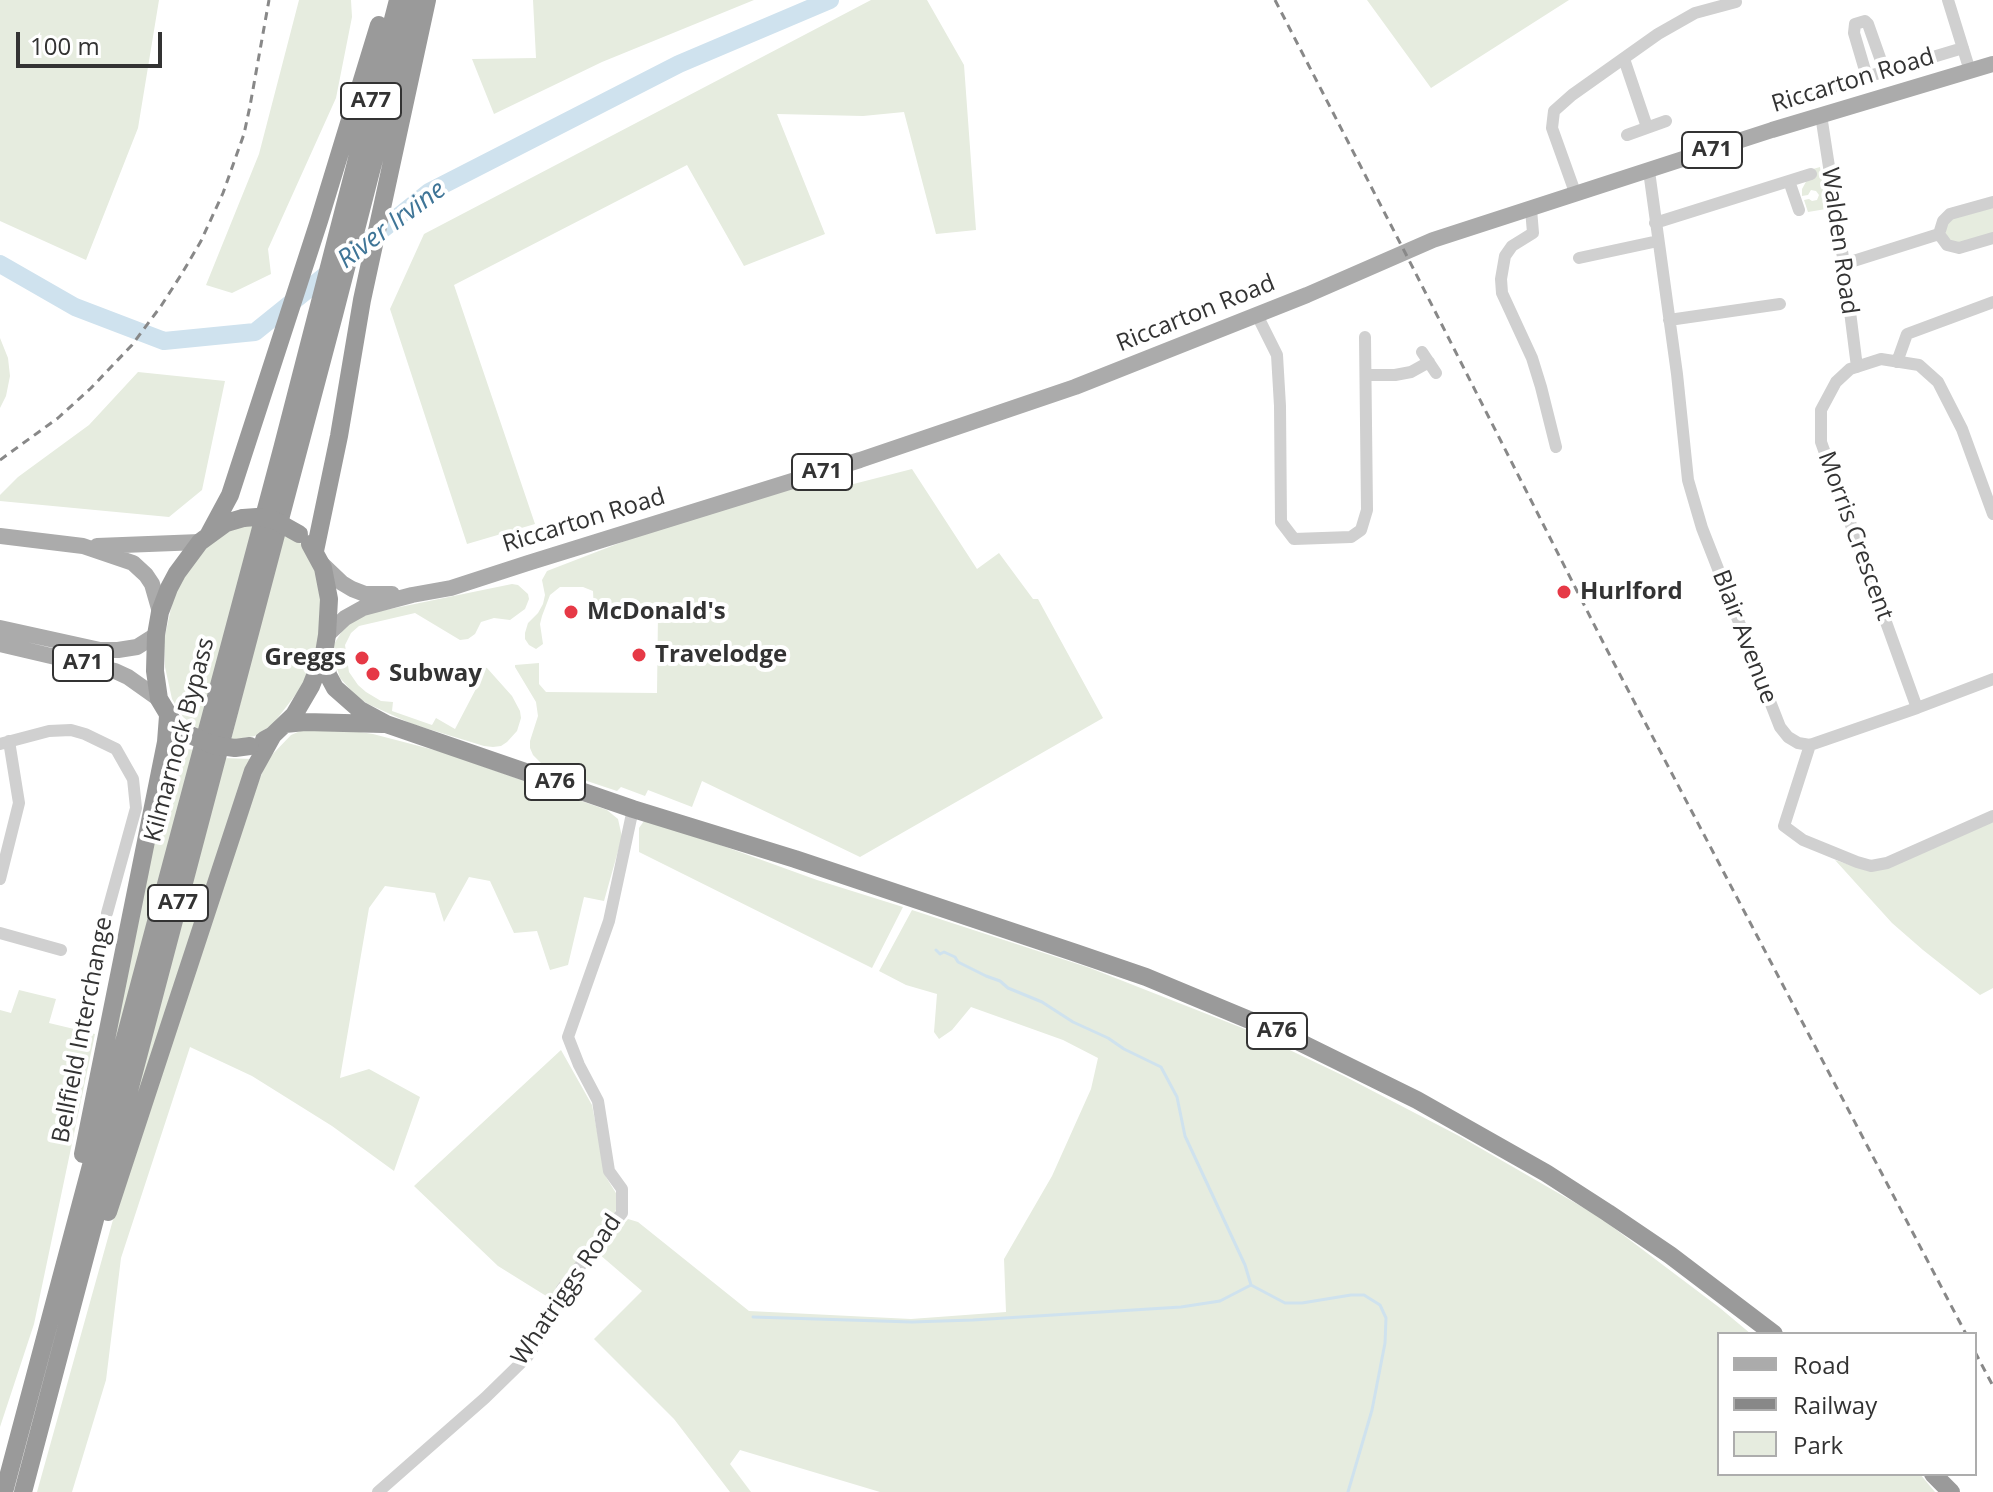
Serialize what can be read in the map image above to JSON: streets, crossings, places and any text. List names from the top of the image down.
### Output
{
  "streets": {
    "highway": [
      "A77",
      "Kilmarnock Bypass",
      "A76",
      "Bellfield Interchange"
    ],
    "main road": ["Riccarton Road", "A71"],
    "street": [
      "Walden Road",
      "Morris Crescent",
      "Blair Avenue",
      "Whatriggs Road"
    ]
  },
  "crossings": [
    ["Riccarton Road", "A77"],
    ["Riccarton Road", "A71"],
    ["Riccarton Road", "Walden Road"],
    ["Riccarton Road", "Blair Avenue"],
    ["Riccarton Road", "A76"],
    ["Riccarton Road", "Bellfield Interchange"],
    ["A77", "A71"],
    ["A77", "Kilmarnock Bypass"],
    ["A77", "A76"],
    ["A77", "Bellfield Interchange"],
    ["A71", "A76"],
    ["A71", "Bellfield Interchange"],
    ["Walden Road", "Morris Crescent"],
    ["Kilmarnock Bypass", "Bellfield Interchange"],
    ["A76", "Bellfield Interchange"],
    ["A76", "Whatriggs Road"]
  ],
  "water": ["River Irvine"],
  "places": [
    "Hurlford",
    "McDonald's",
    "Travelodge",
    "Greggs",
    "Subway"
  ],
  "legend": ["Road", "Railway", "Park"],
  "scale_bar": "100 m"
}
